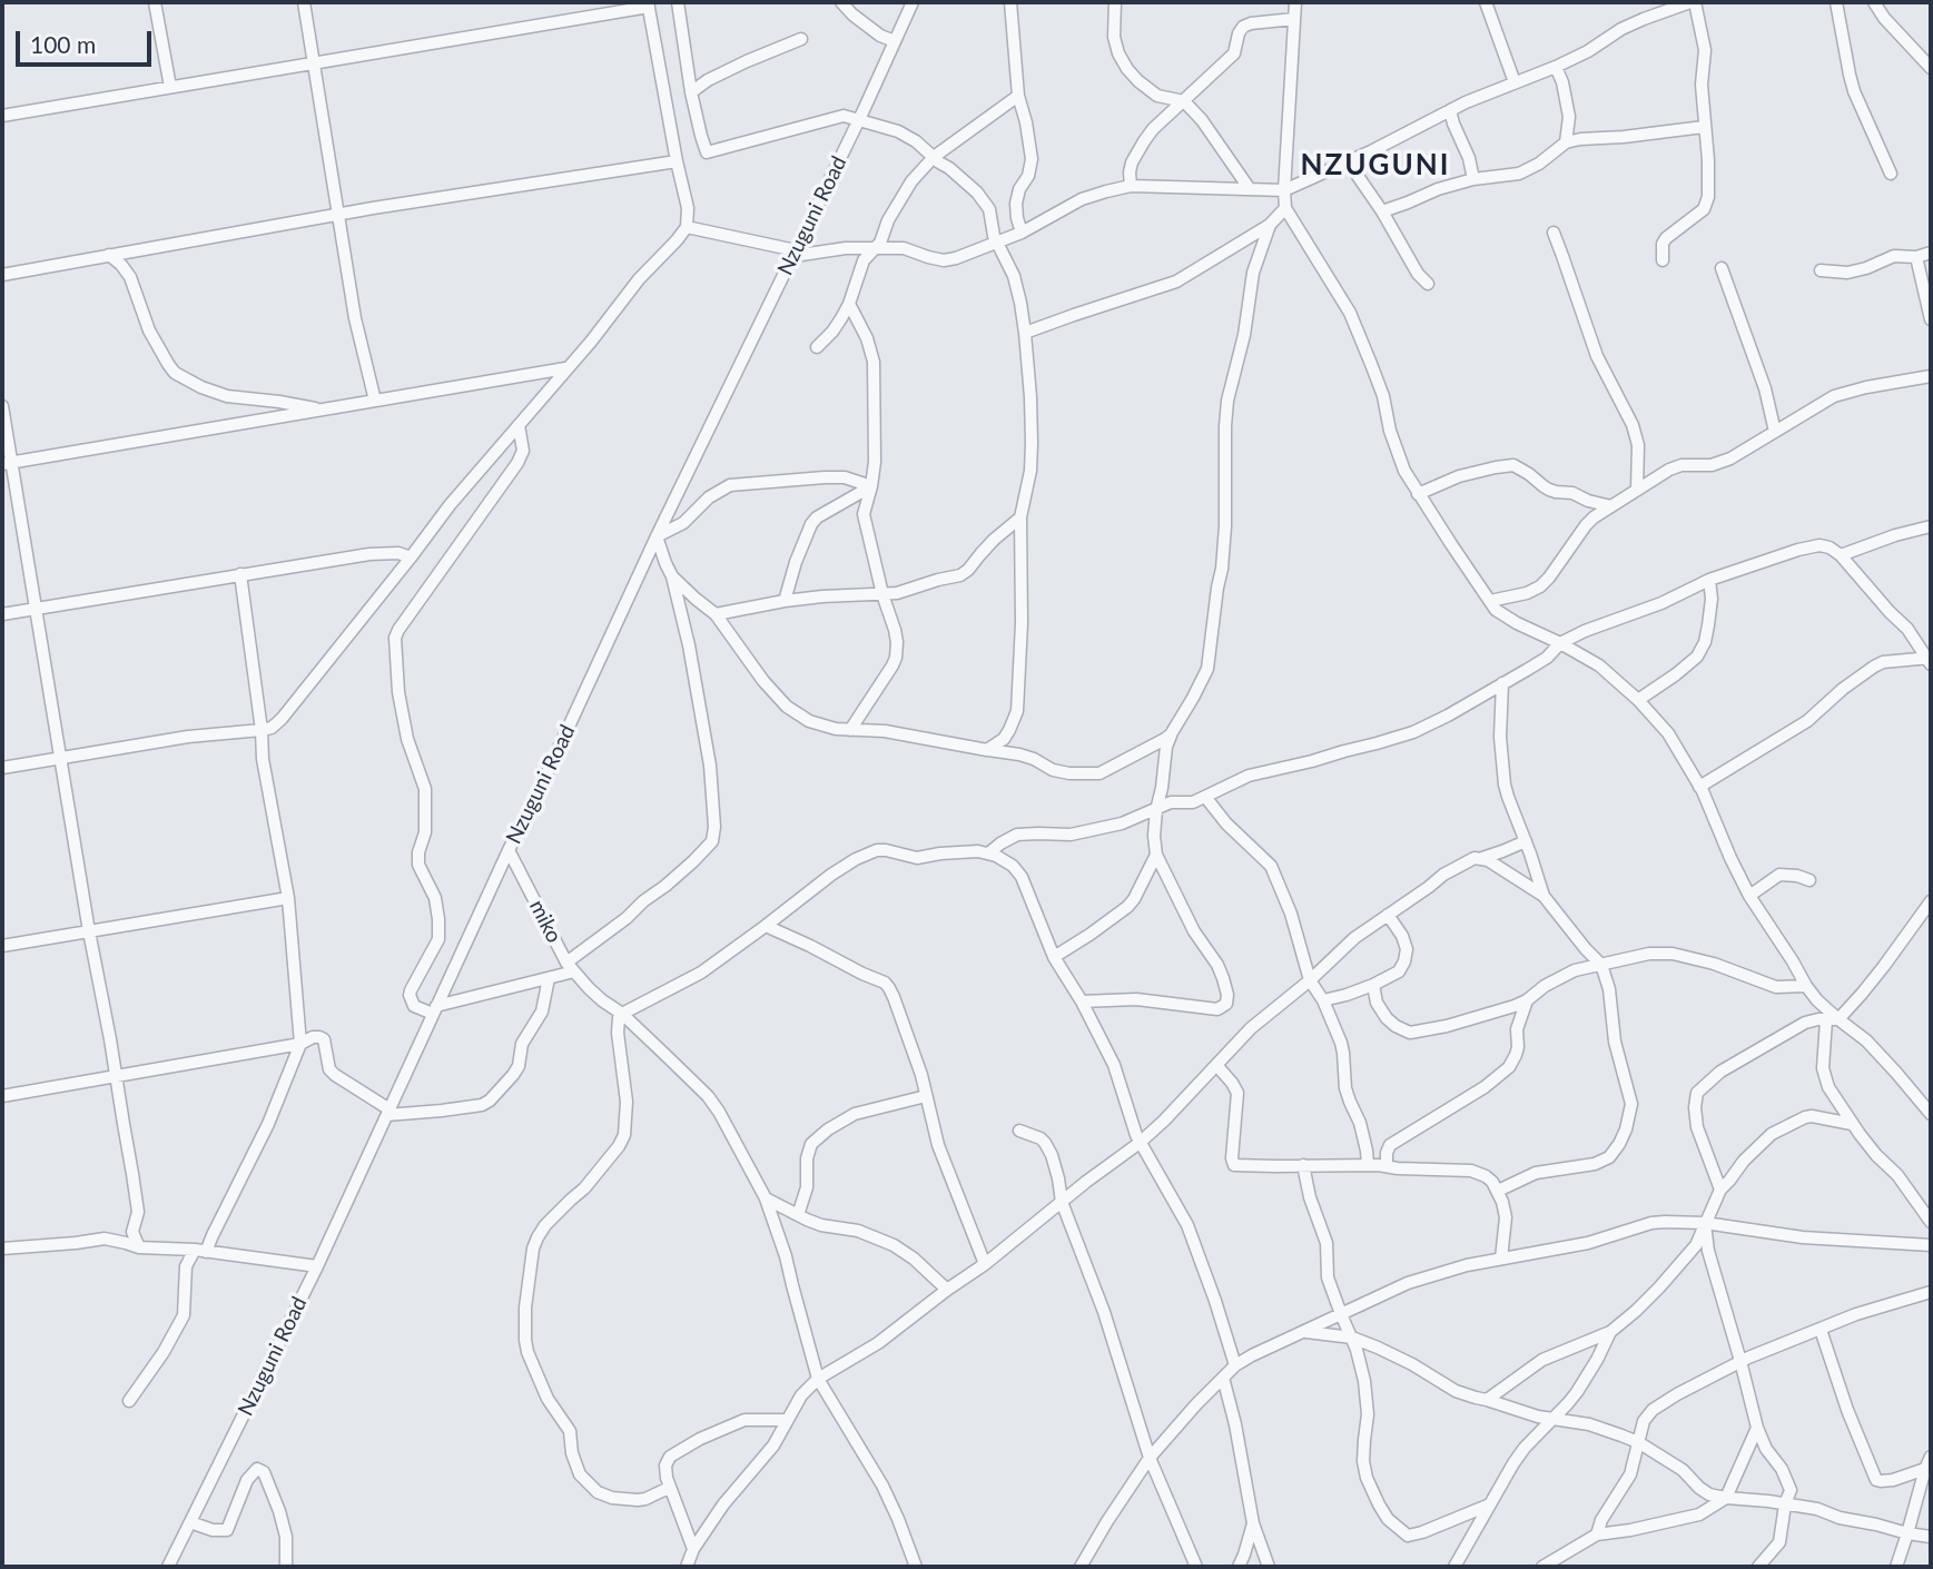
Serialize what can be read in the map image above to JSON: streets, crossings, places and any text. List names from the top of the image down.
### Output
{
  "streets": {
    "street": ["Nzuguni Road", "miko"]
  },
  "crossings": [
    ["Nzuguni Road", "miko"]
  ],
  "districts": ["NZUGUNI"],
  "scale_bar": "100 m"
}
